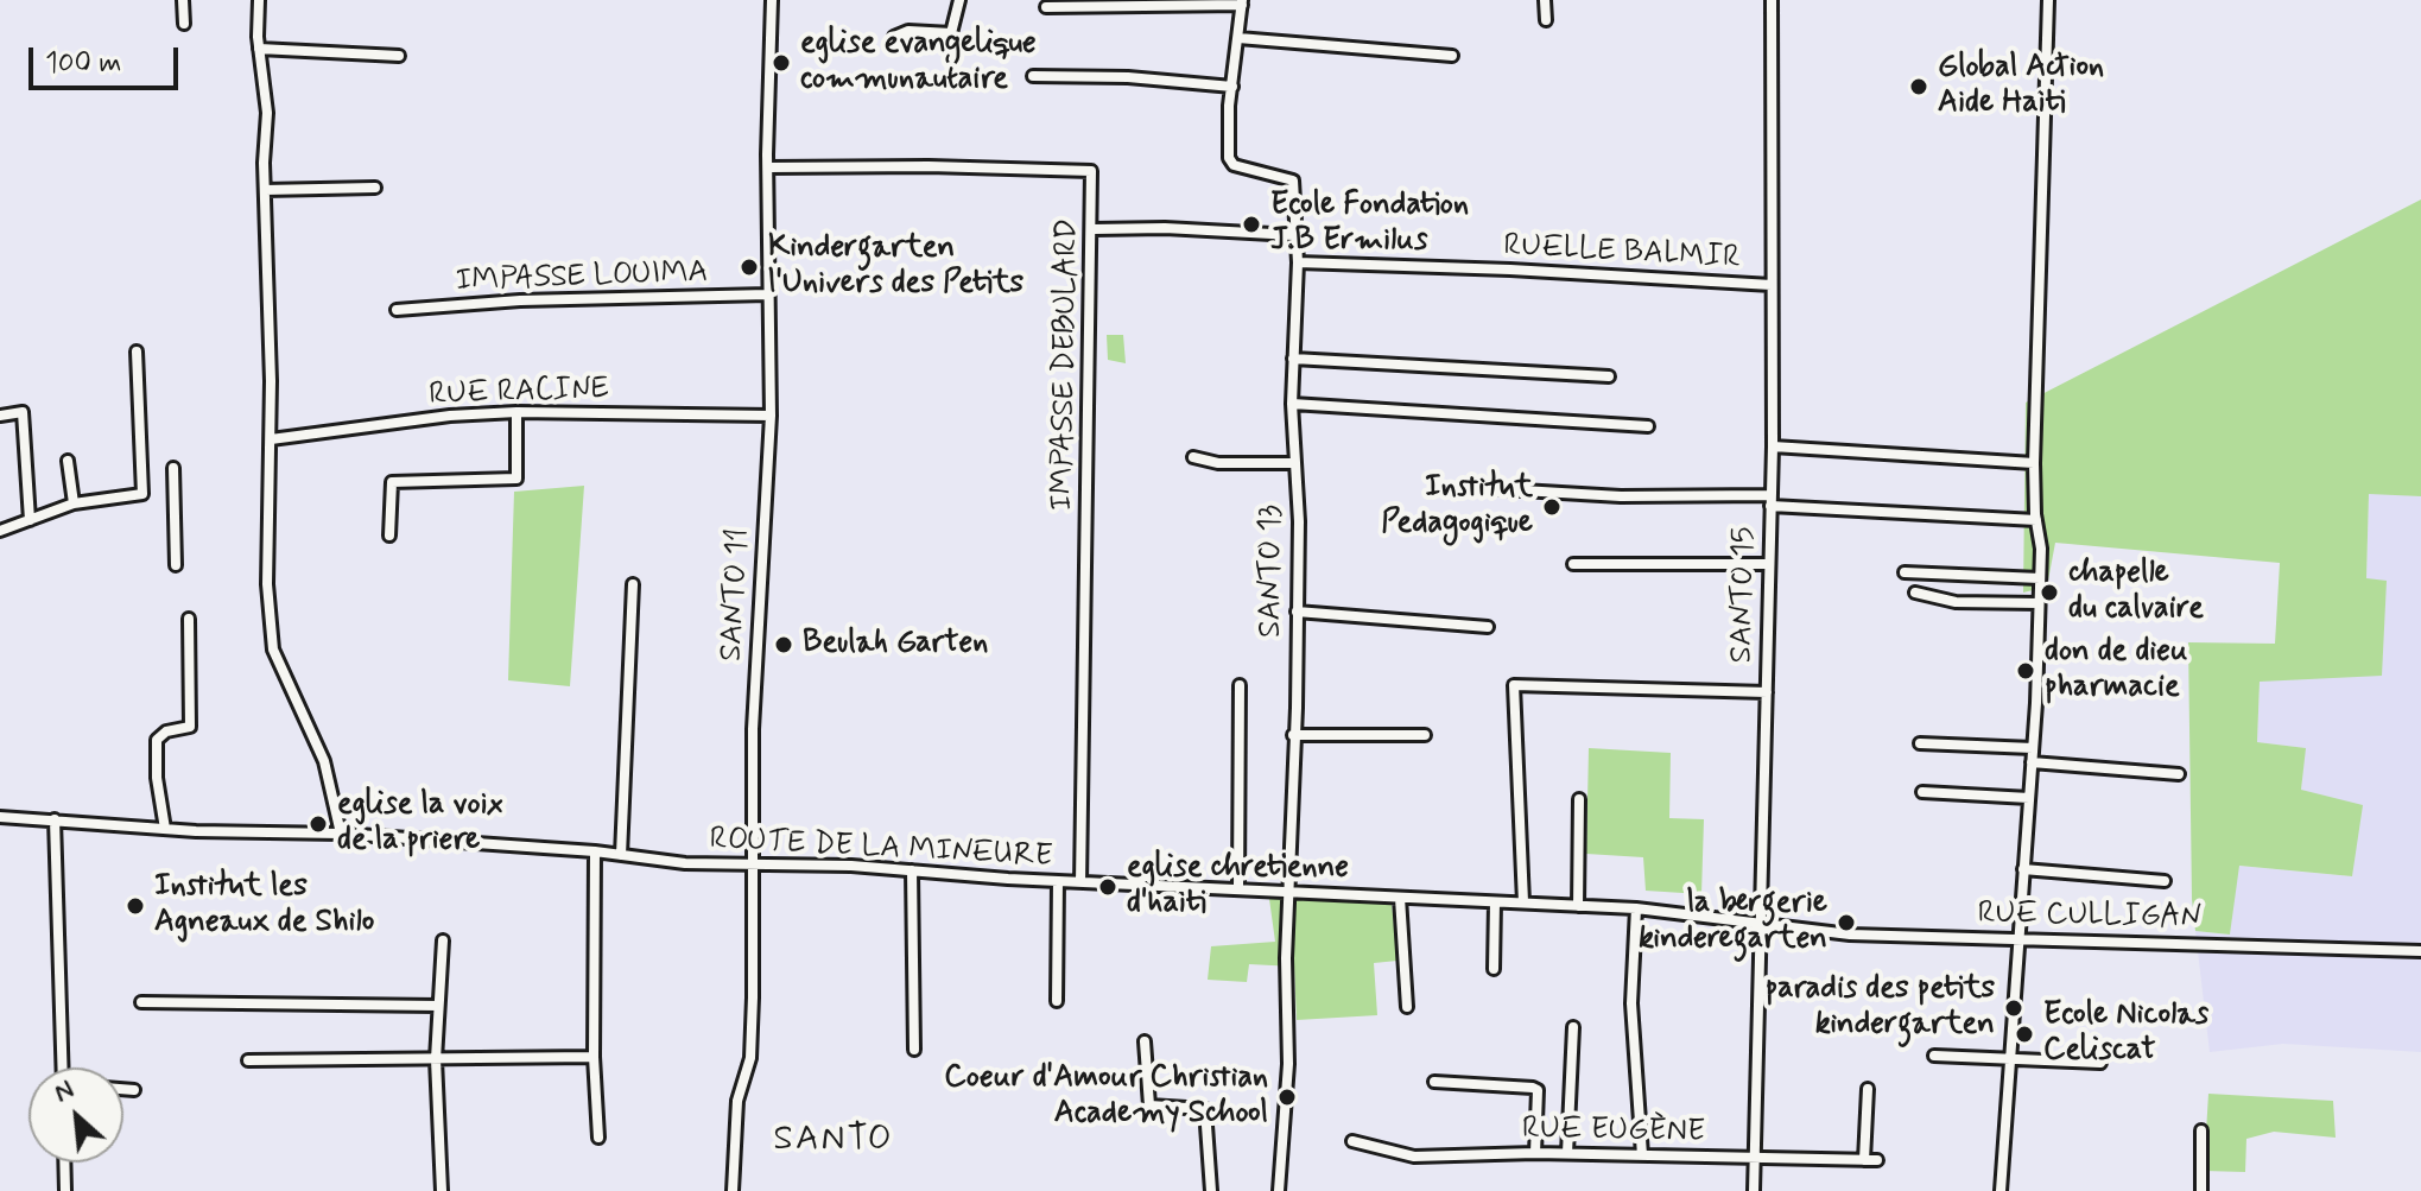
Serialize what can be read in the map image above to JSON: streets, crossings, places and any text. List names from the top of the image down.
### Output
{
  "streets": {
    "street": [
      "RUELLE BALMIR",
      "IMPASSE LOUIMA",
      "IMPASSE DEBULARD",
      "RUE RACINE",
      "SANTO 13",
      "SANTO 11",
      "SANTO 15",
      "ROUTE DE LA MINEURE",
      "RUE CULLIGAN",
      "RUE EUGÈNE"
    ]
  },
  "crossings": [
    ["RUELLE BALMIR", "SANTO 13"],
    ["RUELLE BALMIR", "SANTO 15"],
    ["IMPASSE LOUIMA", "SANTO 11"],
    ["IMPASSE DEBULARD", "SANTO 11"],
    ["IMPASSE DEBULARD", "ROUTE DE LA MINEURE"],
    ["RUE RACINE", "SANTO 11"],
    ["SANTO 13", "ROUTE DE LA MINEURE"],
    ["SANTO 11", "ROUTE DE LA MINEURE"],
    ["SANTO 15", "ROUTE DE LA MINEURE"],
    ["SANTO 15", "RUE CULLIGAN"],
    ["SANTO 15", "RUE EUGÈNE"],
    ["ROUTE DE LA MINEURE", "RUE CULLIGAN"]
  ],
  "districts": ["SANTO"],
  "places": [
    "eglise evangelique communautaire",
    "Global Action Aide Haiti",
    "Ecole Fondation J.B Ermilus",
    "Kindergarten l'Univers des Petits",
    "Institut Pedagogique",
    "chapelle du calvaire",
    "Beulah Garten",
    "don de dieu pharmacie",
    "eglise la voix de la priere",
    "eglise chretienne d'haiti",
    "Institut les Agneaux de Shilo",
    "la bergerie kinderegarten",
    "paradis des petits kindergarten",
    "Ecole Nicolas Celiscat",
    "Coeur d'Amour Christian Academy School"
  ],
  "scale_bar": "100 m",
  "north": "top left"
}
